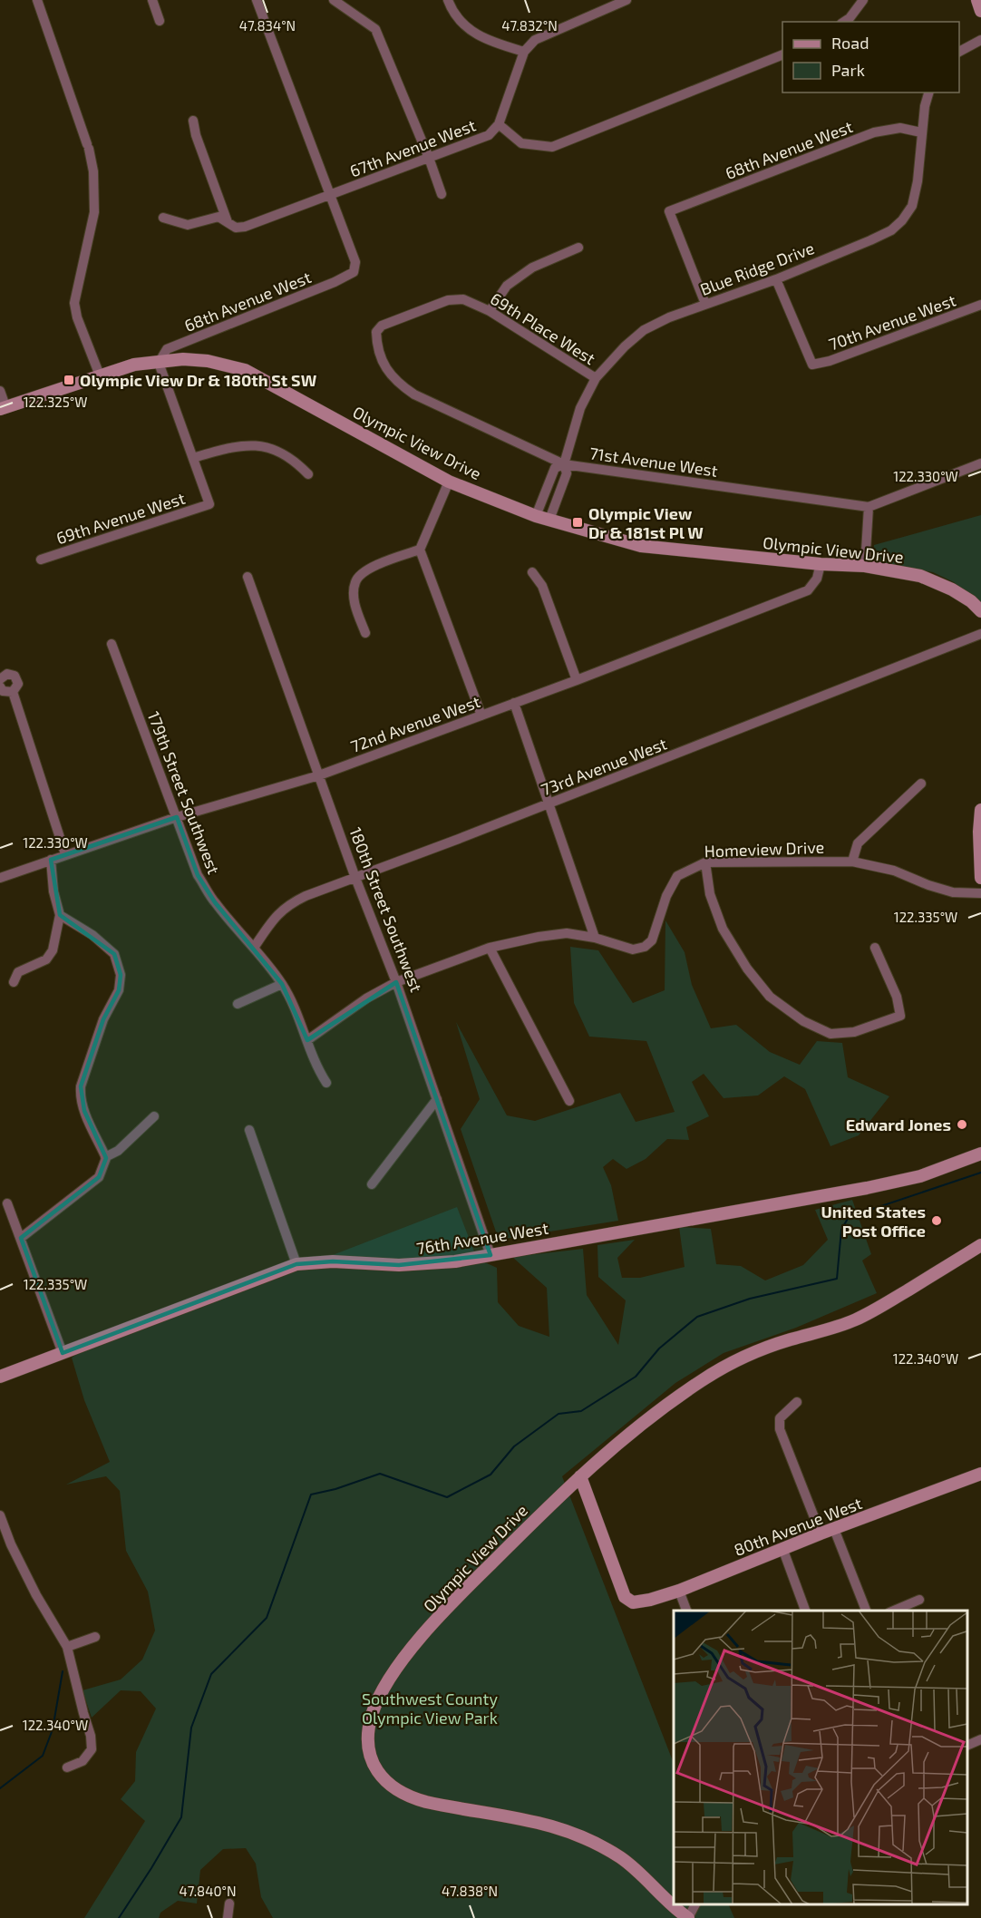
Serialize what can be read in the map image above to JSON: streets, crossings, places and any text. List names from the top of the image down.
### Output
{
  "streets": {
    "main road": ["Olympic View Drive", "76th Avenue West", "80th Avenue West"],
    "street": [
      "67th Avenue West",
      "68th Avenue West",
      "Blue Ridge Drive",
      "70th Avenue West",
      "69th Place West",
      "71st Avenue West",
      "69th Avenue West",
      "72nd Avenue West",
      "73rd Avenue West",
      "179th Street Southwest",
      "Homeview Drive",
      "180th Street Southwest"
    ]
  },
  "crossings": [
    ["67th Avenue West", "68th Avenue West"],
    ["68th Avenue West", "Blue Ridge Drive"],
    ["68th Avenue West", "Olympic View Drive"],
    ["Blue Ridge Drive", "70th Avenue West"],
    ["Blue Ridge Drive", "69th Place West"],
    ["Blue Ridge Drive", "Olympic View Drive"],
    ["Blue Ridge Drive", "71st Avenue West"],
    ["69th Place West", "71st Avenue West"],
    ["Olympic View Drive", "72nd Avenue West"],
    ["Olympic View Drive", "80th Avenue West"],
    ["72nd Avenue West", "179th Street Southwest"],
    ["72nd Avenue West", "180th Street Southwest"],
    ["73rd Avenue West", "179th Street Southwest"],
    ["73rd Avenue West", "180th Street Southwest"],
    ["180th Street Southwest", "76th Avenue West"]
  ],
  "parks": ["Southwest County Olympic View Park"],
  "places": {
    "transit": ["Olympic View Dr & 180th St SW", "Olympic View Dr & 181st Pl W"],
    "other": ["Edward Jones", "United States Post Office"]
  },
  "legend": ["Road", "Park"],
  "coordinates": [
    "47.834°N",
    "47.832°N",
    "122.325°W",
    "122.330°W",
    "122.335°W",
    "122.340°W",
    "47.840°N",
    "47.838°N"
  ]
}
